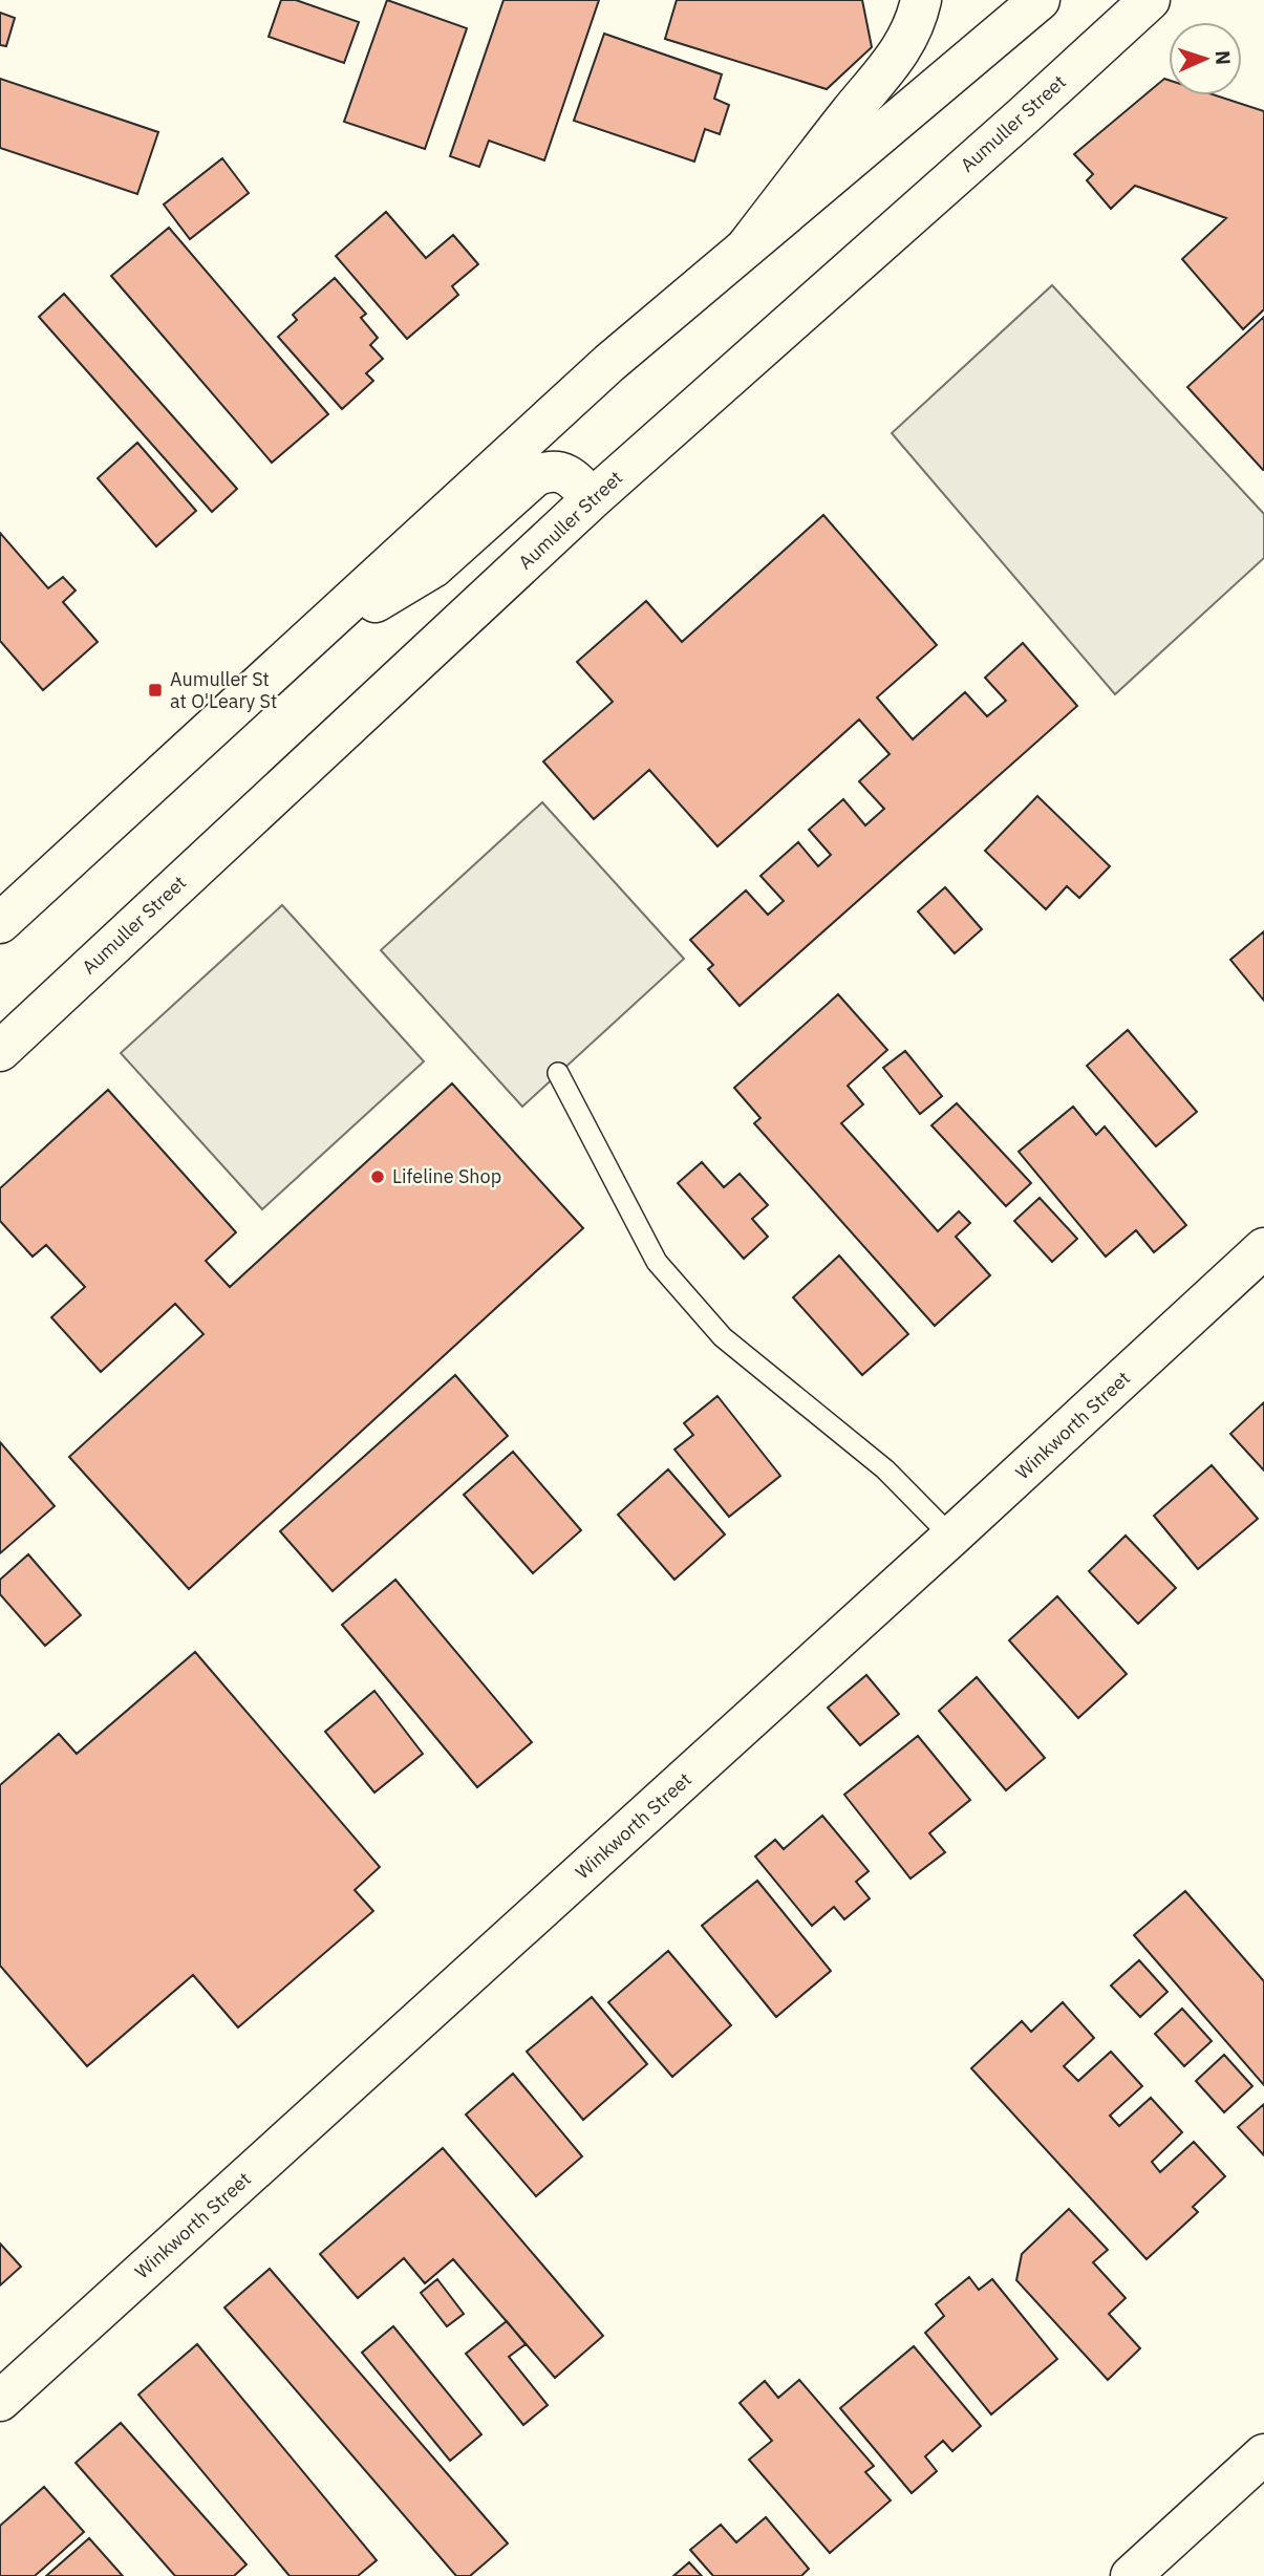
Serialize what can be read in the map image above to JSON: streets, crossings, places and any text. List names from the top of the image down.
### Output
{
  "streets": {
    "main road": ["Aumuller Street", "Winkworth Street"]
  },
  "places": {
    "transit": ["Aumuller St at O'Leary St"],
    "other": ["Lifeline Shop"]
  },
  "north": "right"
}
